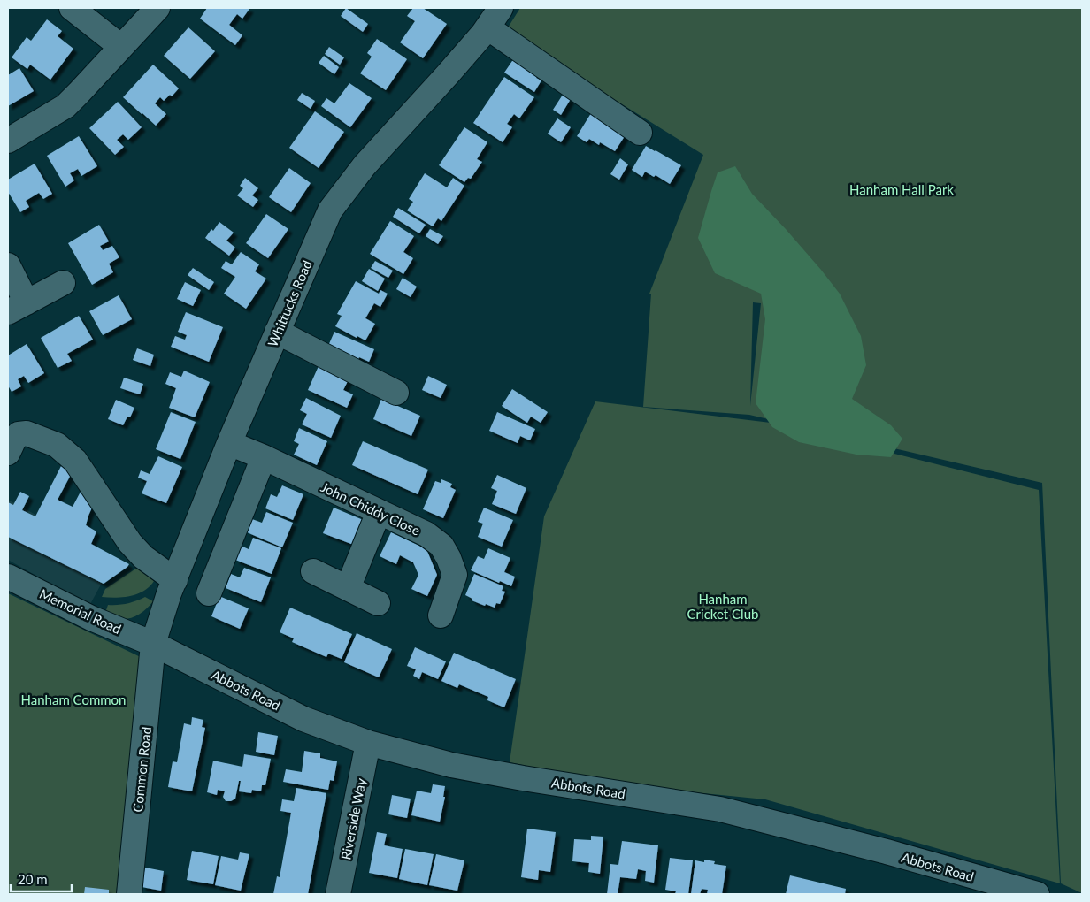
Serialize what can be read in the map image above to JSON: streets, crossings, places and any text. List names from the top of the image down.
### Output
{
  "streets": {
    "street": [
      "Whittucks Road",
      "John Chiddy Close",
      "Memorial Road",
      "Abbots Road",
      "Common Road",
      "Riverside Way"
    ]
  },
  "crossings": [
    ["Whittucks Road", "John Chiddy Close"],
    ["Whittucks Road", "Memorial Road"],
    ["Whittucks Road", "Abbots Road"],
    ["Whittucks Road", "Common Road"],
    ["Memorial Road", "Abbots Road"],
    ["Memorial Road", "Common Road"],
    ["Abbots Road", "Common Road"],
    ["Abbots Road", "Riverside Way"]
  ],
  "parks": ["Hanham Hall Park", "Hanham Cricket Club", "Hanham Common"],
  "scale_bar": "20 m"
}
